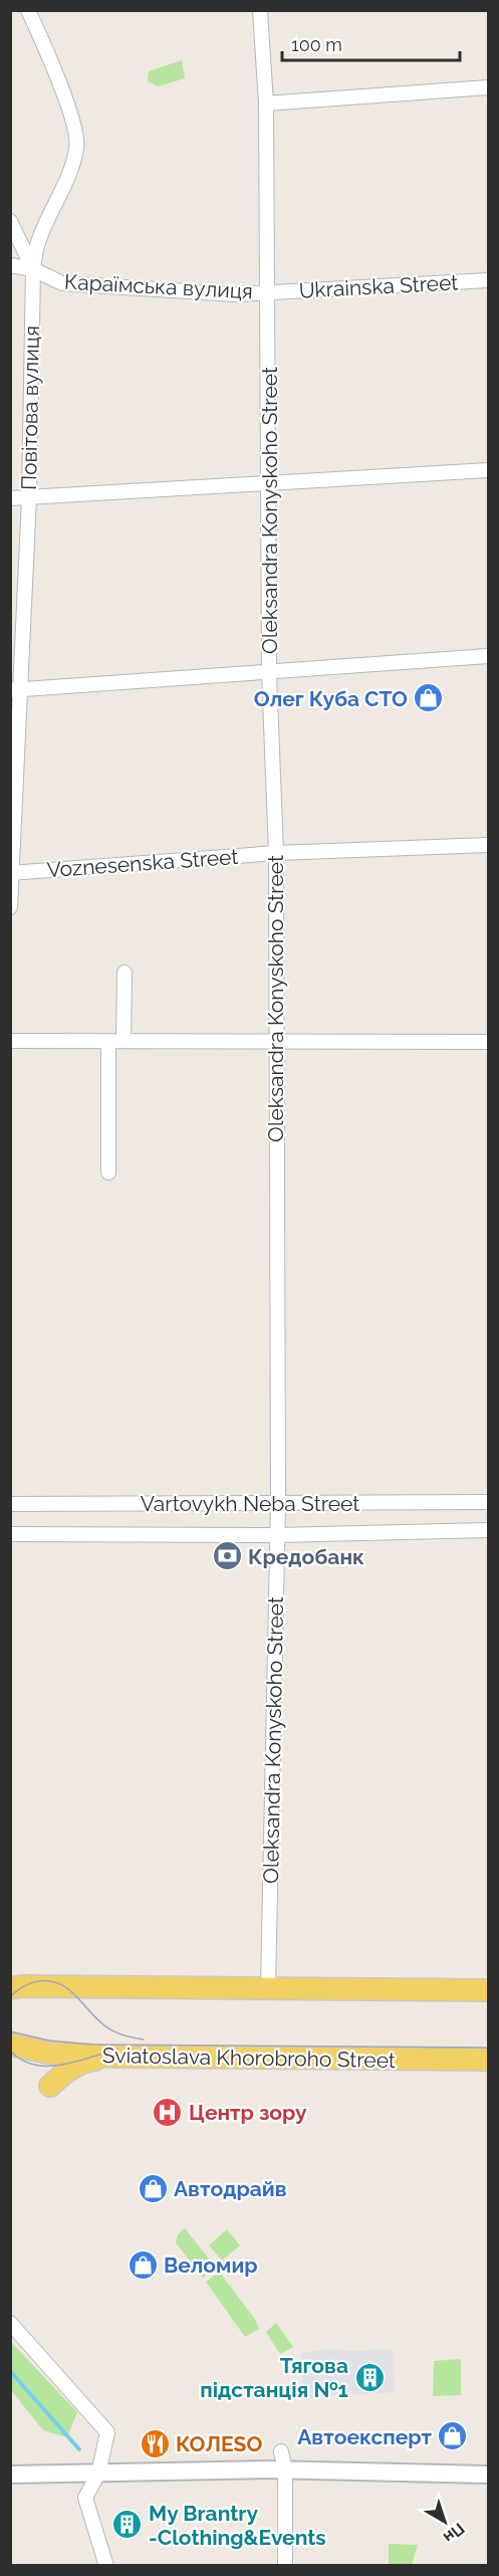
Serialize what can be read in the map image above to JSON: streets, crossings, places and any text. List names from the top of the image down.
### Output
{
  "streets": {
    "main road": ["Sviatoslava Khorobroho Street"],
    "street": [
      "Караїмська вулиця",
      "Ukrainska Street",
      "Повітова вулиця",
      "Oleksandra Konyskoho Street",
      "Voznesenska Street",
      "Vartovykh Neba Street"
    ]
  },
  "crossings": [
    ["Караїмська вулиця", "Ukrainska Street"],
    ["Караїмська вулиця", "Повітова вулиця"],
    ["Караїмська вулиця", "Oleksandra Konyskoho Street"],
    ["Ukrainska Street", "Oleksandra Konyskoho Street"],
    ["Повітова вулиця", "Voznesenska Street"],
    ["Oleksandra Konyskoho Street", "Voznesenska Street"],
    ["Oleksandra Konyskoho Street", "Vartovykh Neba Street"]
  ],
  "places": {
    "shop": [
      "Олег Куба СТО",
      "Автодрайв",
      "Веломир",
      "Автоексперт"
    ],
    "bank": ["Кредобанк"],
    "hospital": ["Центр зору"],
    "building": ["Тягова підстанція №1", "My Brantry -Clothing&Events"],
    "restaurant": ["КОЛЕSO"]
  },
  "scale_bar": "100 m",
  "north": "bottom right"
}
